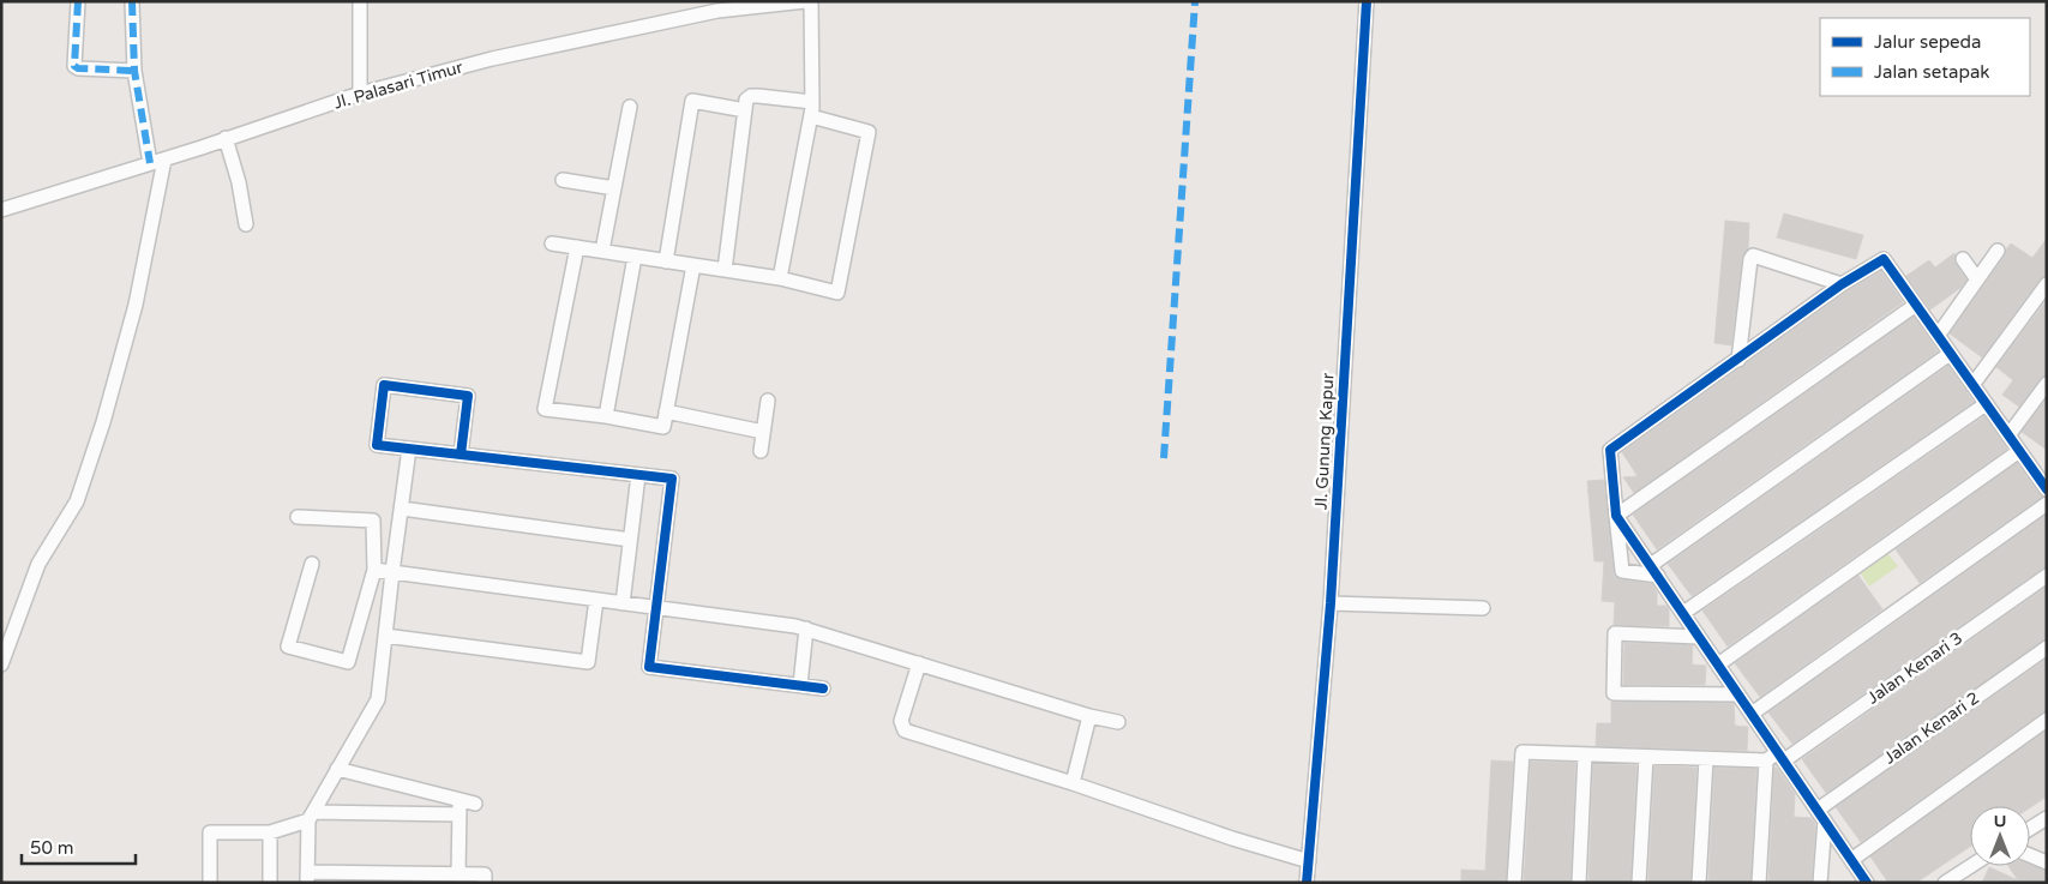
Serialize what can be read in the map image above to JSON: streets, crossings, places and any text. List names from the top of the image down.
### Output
{
  "streets": {
    "street": [
      "Jl. Palasari Timur",
      "Jl. Gunung Kapur",
      "Jalan Kenari 3",
      "Jalan Kenari 2"
    ]
  },
  "legend": ["Jalur sepeda", "Jalan setapak"],
  "scale_bar": "50 m",
  "north": "top"
}
